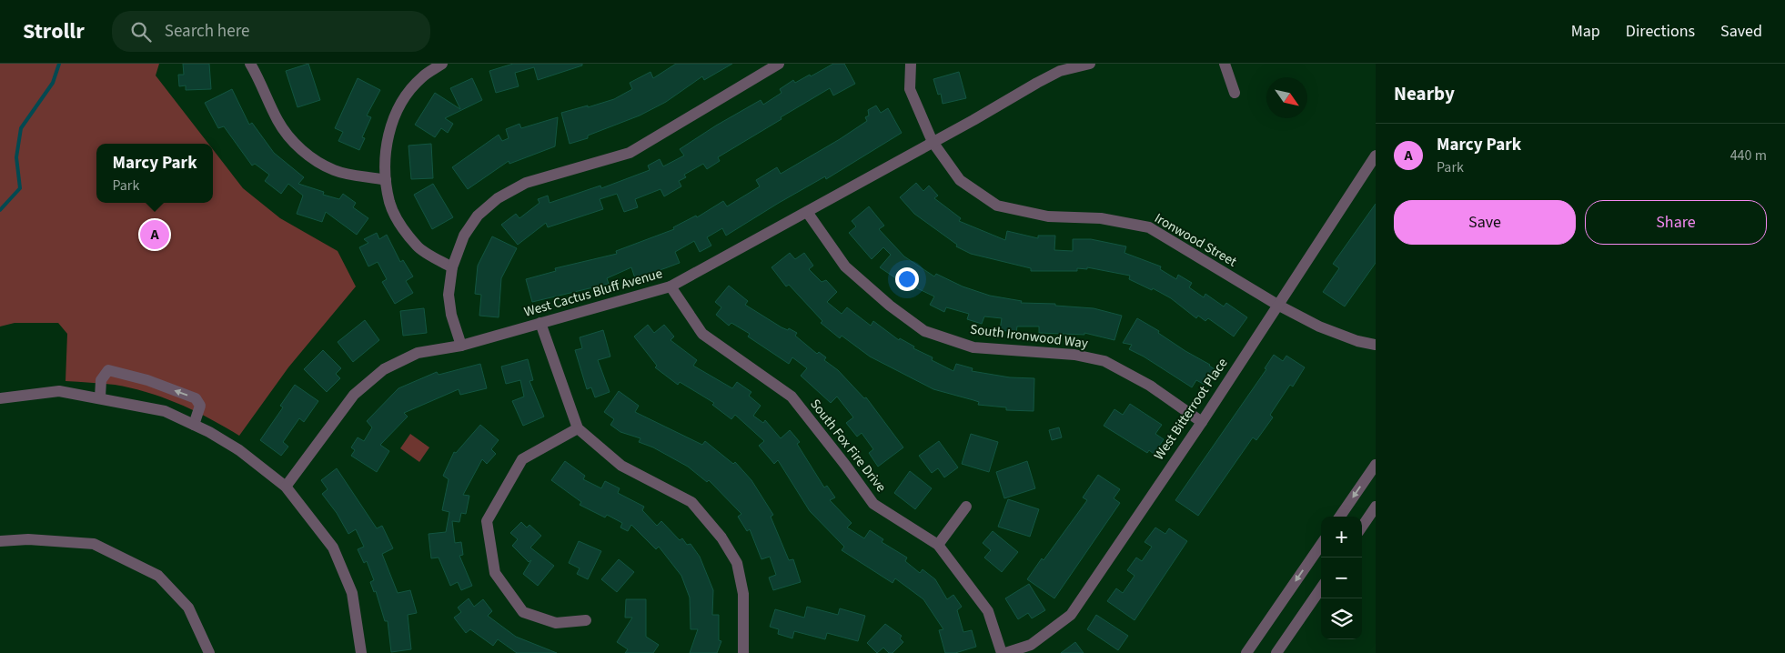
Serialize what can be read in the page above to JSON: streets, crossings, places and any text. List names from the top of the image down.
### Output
{
  "streets": {
    "street": [
      "Ironwood Street",
      "West Cactus Bluff Avenue",
      "South Ironwood Way",
      "West Bitterroot Place",
      "South Fox Fire Drive"
    ]
  },
  "crossings": [
    ["Ironwood Street", "West Cactus Bluff Avenue"],
    ["Ironwood Street", "West Bitterroot Place"],
    ["West Cactus Bluff Avenue", "South Ironwood Way"],
    ["West Cactus Bluff Avenue", "South Fox Fire Drive"],
    ["South Ironwood Way", "West Bitterroot Place"]
  ],
  "north": "bottom right",
  "page": {
    "header": "Strollr",
    "search": "Search here",
    "nav": ["Map", "Directions", "Saved"],
    "heading": "Nearby",
    "list": [
      {
        "mark": "A",
        "name": "Marcy Park",
        "note": "Park",
        "value": "440 m"
      }
    ],
    "popup": ["Marcy Park", "Park"],
    "buttons": ["Save", "Share"],
    "pins": "A",
    "map_buttons": ["+", "−"]
  }
}
